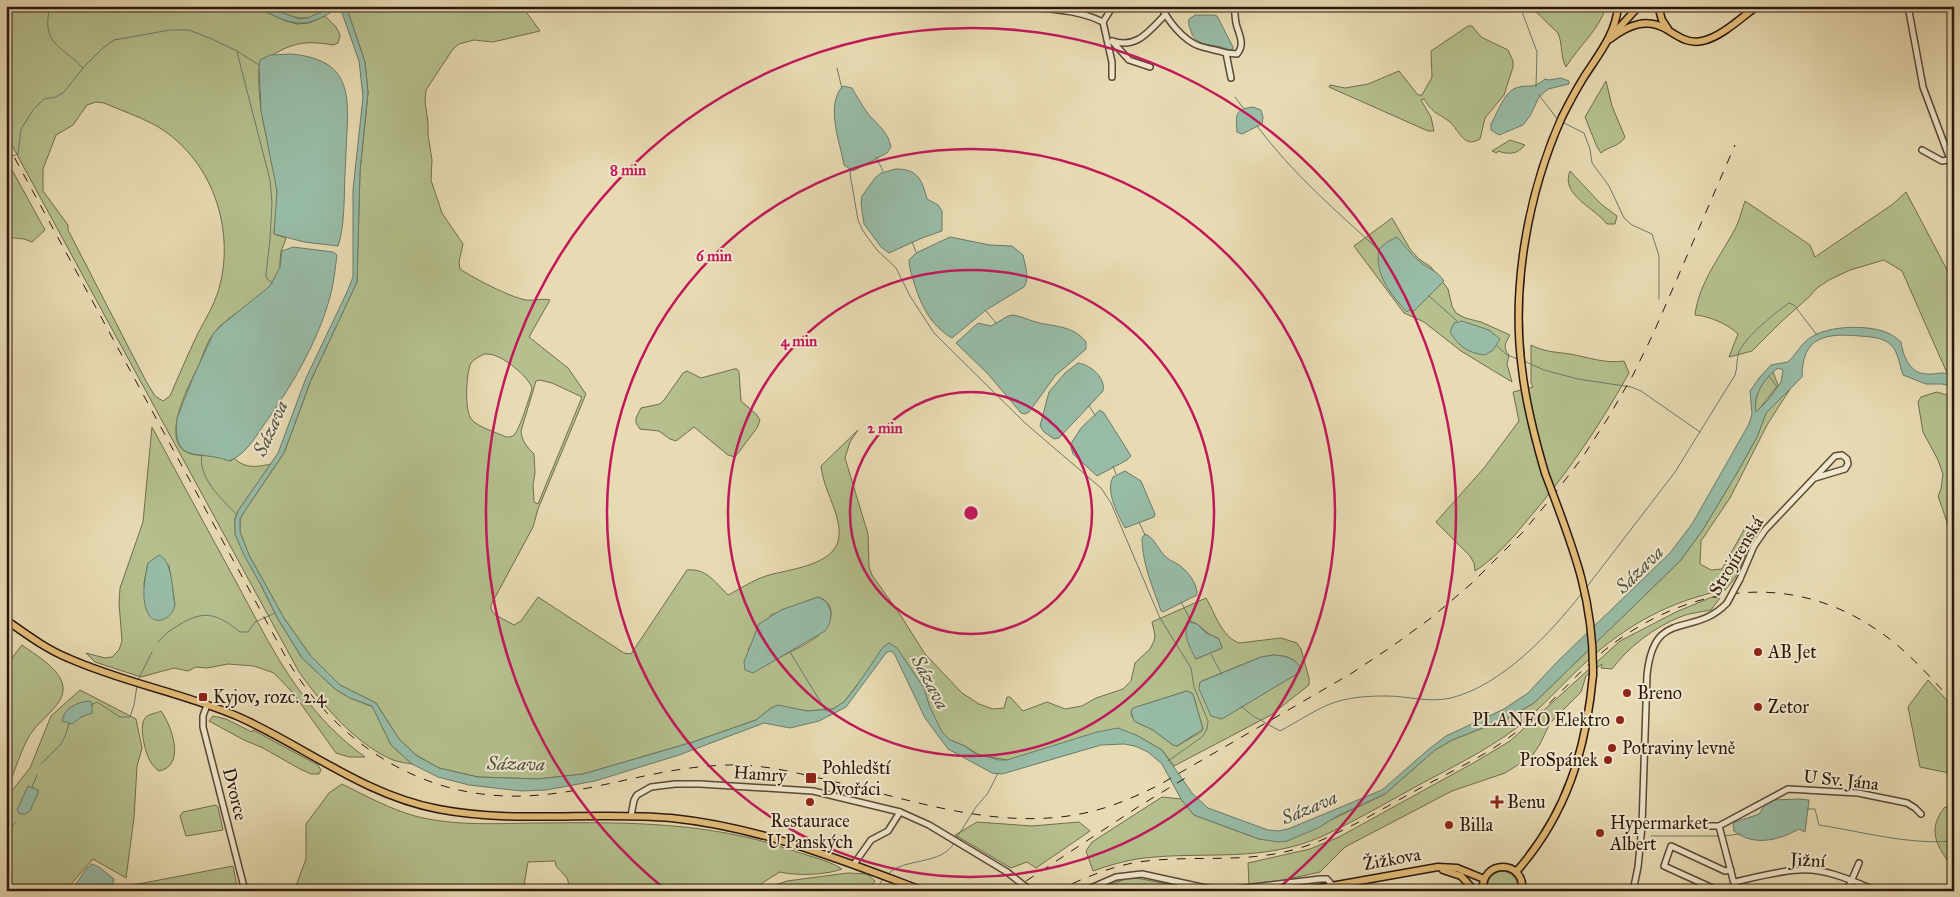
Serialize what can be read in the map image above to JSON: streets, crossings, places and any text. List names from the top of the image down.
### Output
{
  "streets": {
    "main road": ["Žižkova"],
    "street": [
      "Strojírenská",
      "Hamry",
      "U Sv. Jána",
      "Dvorce",
      "Jižní"
    ]
  },
  "crossings": [
    ["Strojírenská", "U Sv. Jána"]
  ],
  "water": ["Sázava"],
  "places": {
    "other": [
      "AB Jet",
      "Breno",
      "Zetor",
      "PLANEO Elektro",
      "Potraviny levně",
      "ProSpánek",
      "Restaurace U Panských",
      "Billa",
      "Hypermarket Albert"
    ],
    "transit": ["Kyjov, rozc. 2.4", "Pohledští Dvořáci"],
    "health": ["Benu"]
  },
  "rings": [
    "8 min",
    "6 min",
    "4 min",
    "2 min"
  ]
}
